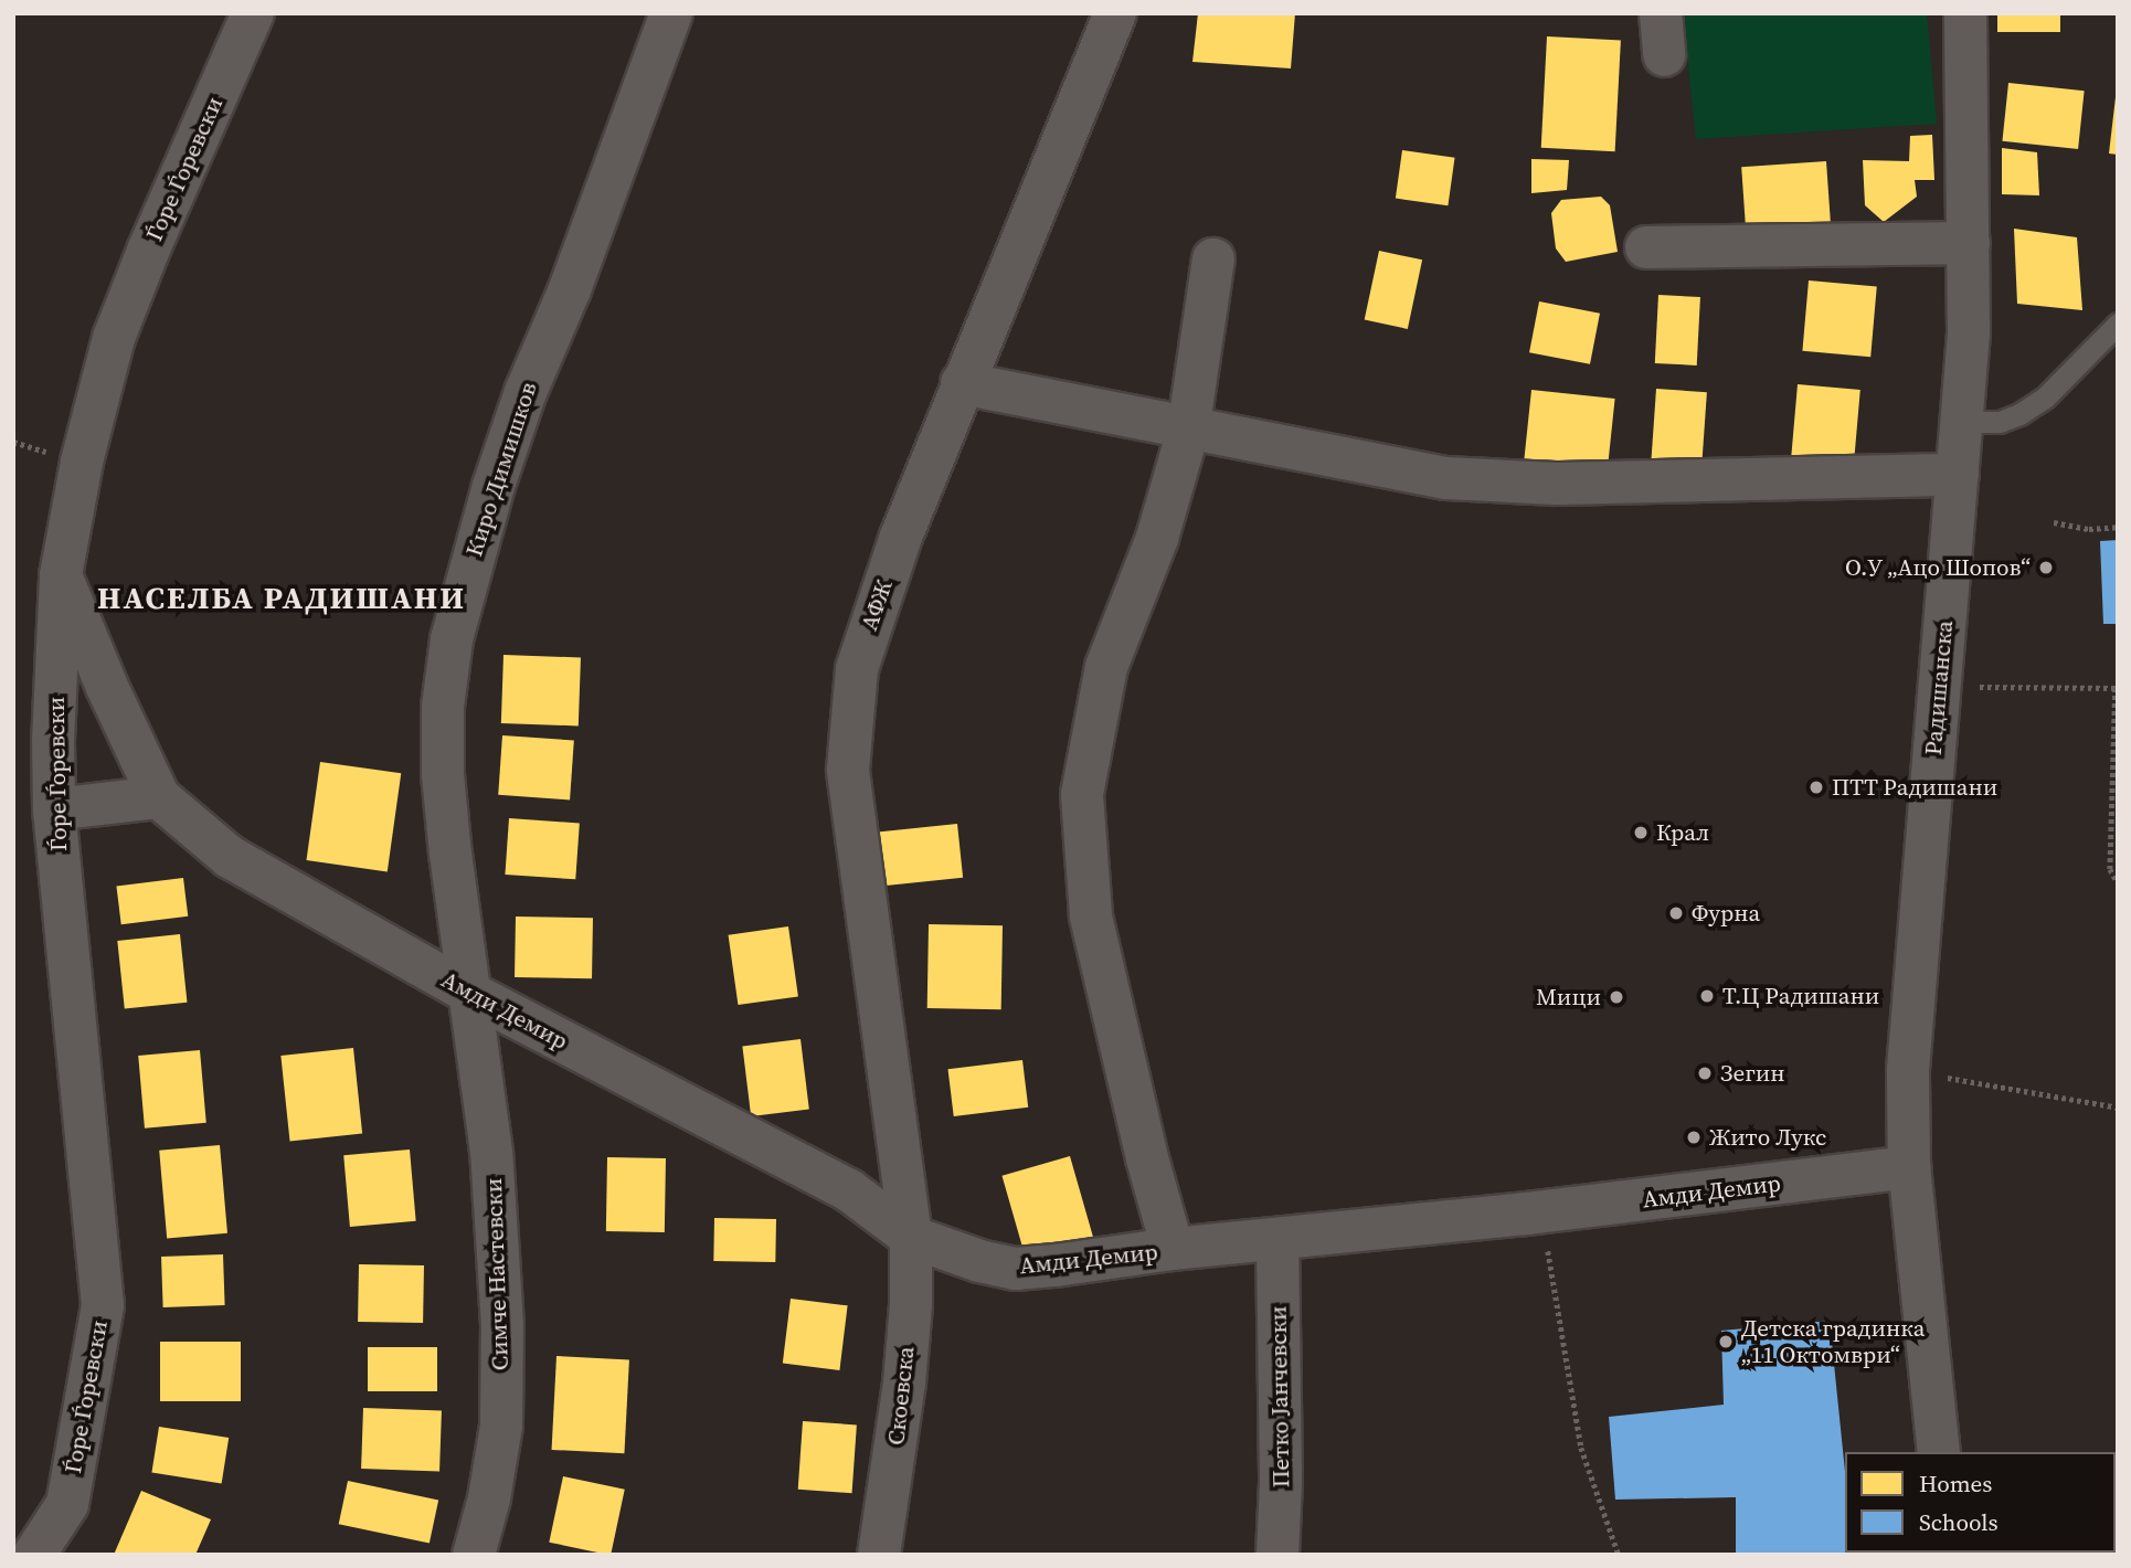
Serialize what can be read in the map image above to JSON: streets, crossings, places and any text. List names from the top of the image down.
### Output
{
  "streets": {
    "street": [
      "Ѓоре Ѓоревски",
      "Киро Димишков",
      "АФЖ",
      "Радишанска",
      "Амди Демир",
      "Симче Настевски",
      "Скоевска",
      "Петко Јанчевски"
    ]
  },
  "crossings": [
    ["Ѓоре Ѓоревски", "Амди Демир"],
    ["Киро Димишков", "Амди Демир"],
    ["Киро Димишков", "Симче Настевски"],
    ["АФЖ", "Амди Демир"],
    ["АФЖ", "Скоевска"],
    ["Радишанска", "Амди Демир"],
    ["Амди Демир", "Симче Настевски"],
    ["Амди Демир", "Скоевска"],
    ["Амди Демир", "Петко Јанчевски"]
  ],
  "districts": ["НАСЕЛБА РАДИШАНИ"],
  "places": [
    "О.У „Ацо Шопов“",
    "ПТТ Радишани",
    "Крал",
    "Фурна",
    "Т.Ц Радишани",
    "Мици",
    "Зегин",
    "Жито Лукс",
    "Детска градинка „11 Октомври“"
  ],
  "legend": ["Homes", "Schools"]
}
